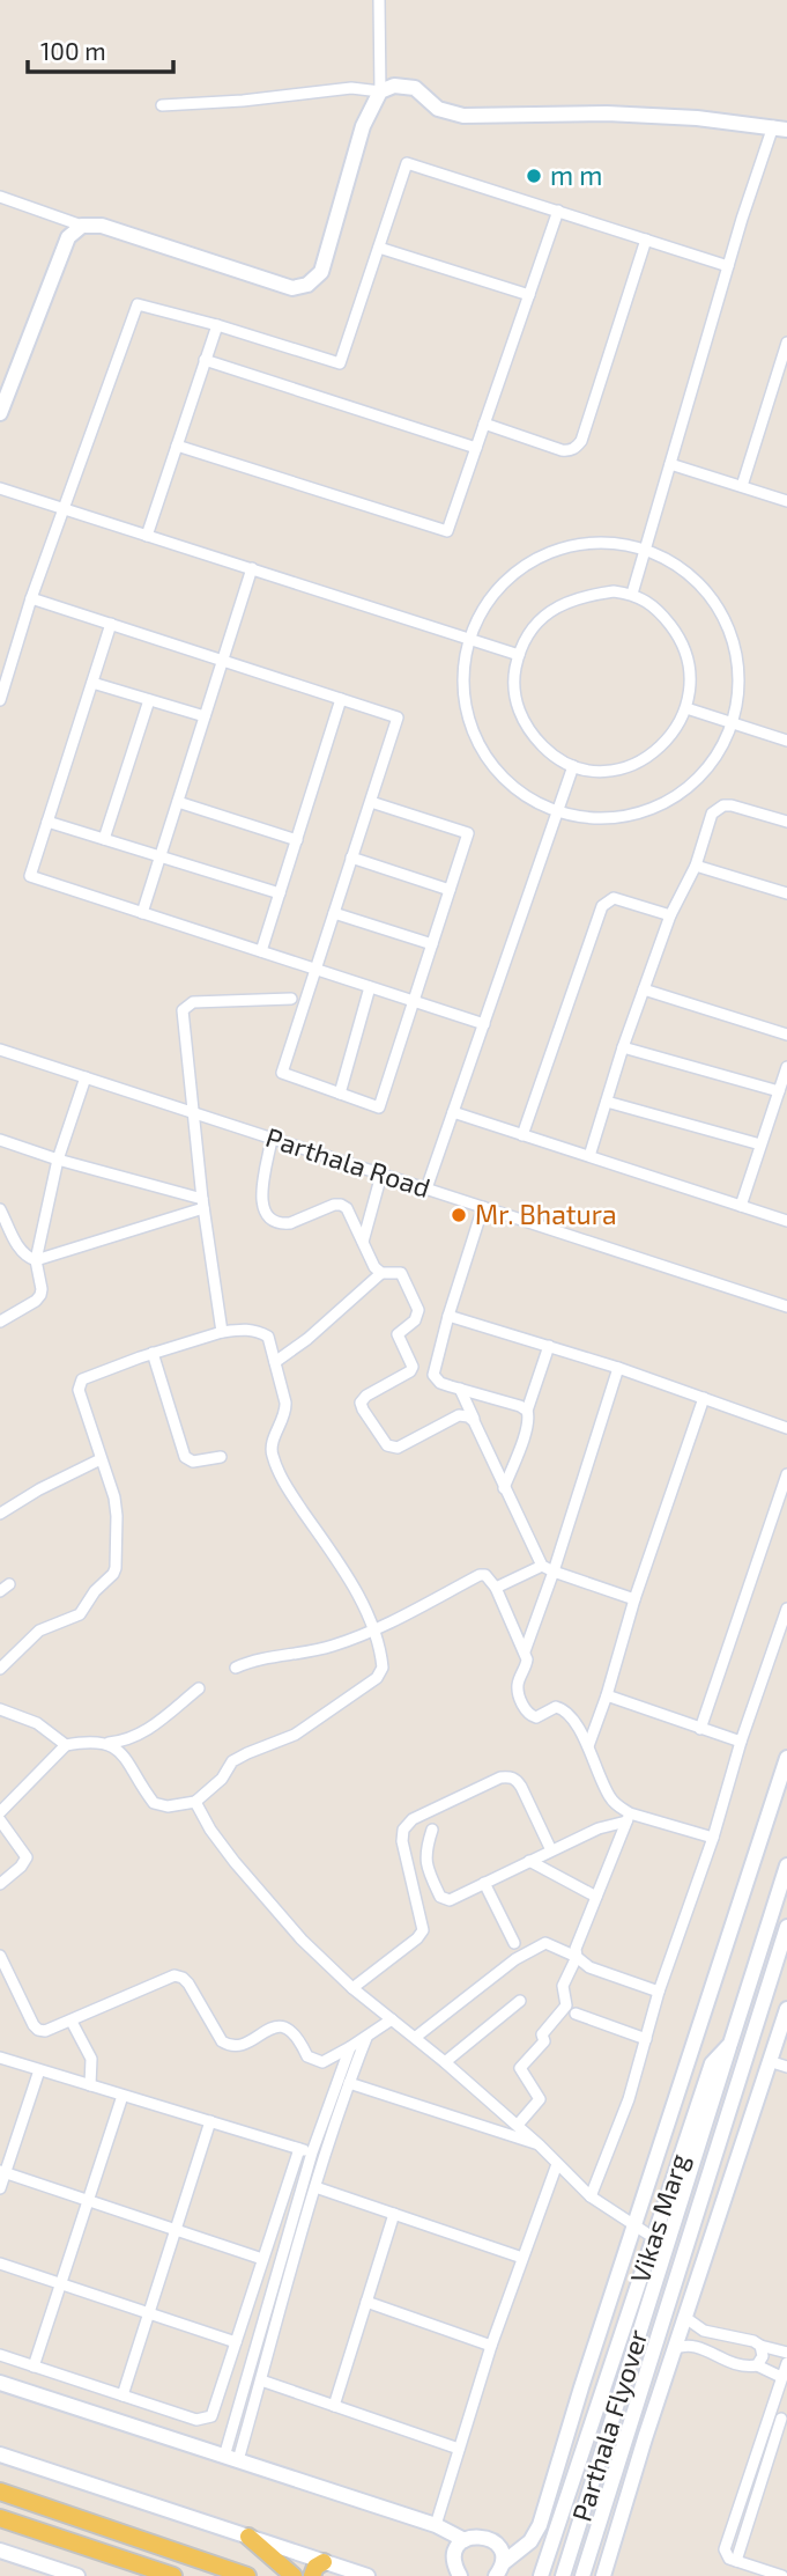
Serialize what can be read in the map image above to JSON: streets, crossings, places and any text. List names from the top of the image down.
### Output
{
  "streets": {
    "street": ["Parthala Road", "Vikas Marg", "Parthala Flyover"]
  },
  "crossings": [
    ["Vikas Marg", "Parthala Flyover"]
  ],
  "places": ["m m", "Mr. Bhatura"],
  "scale_bar": "100 m"
}
